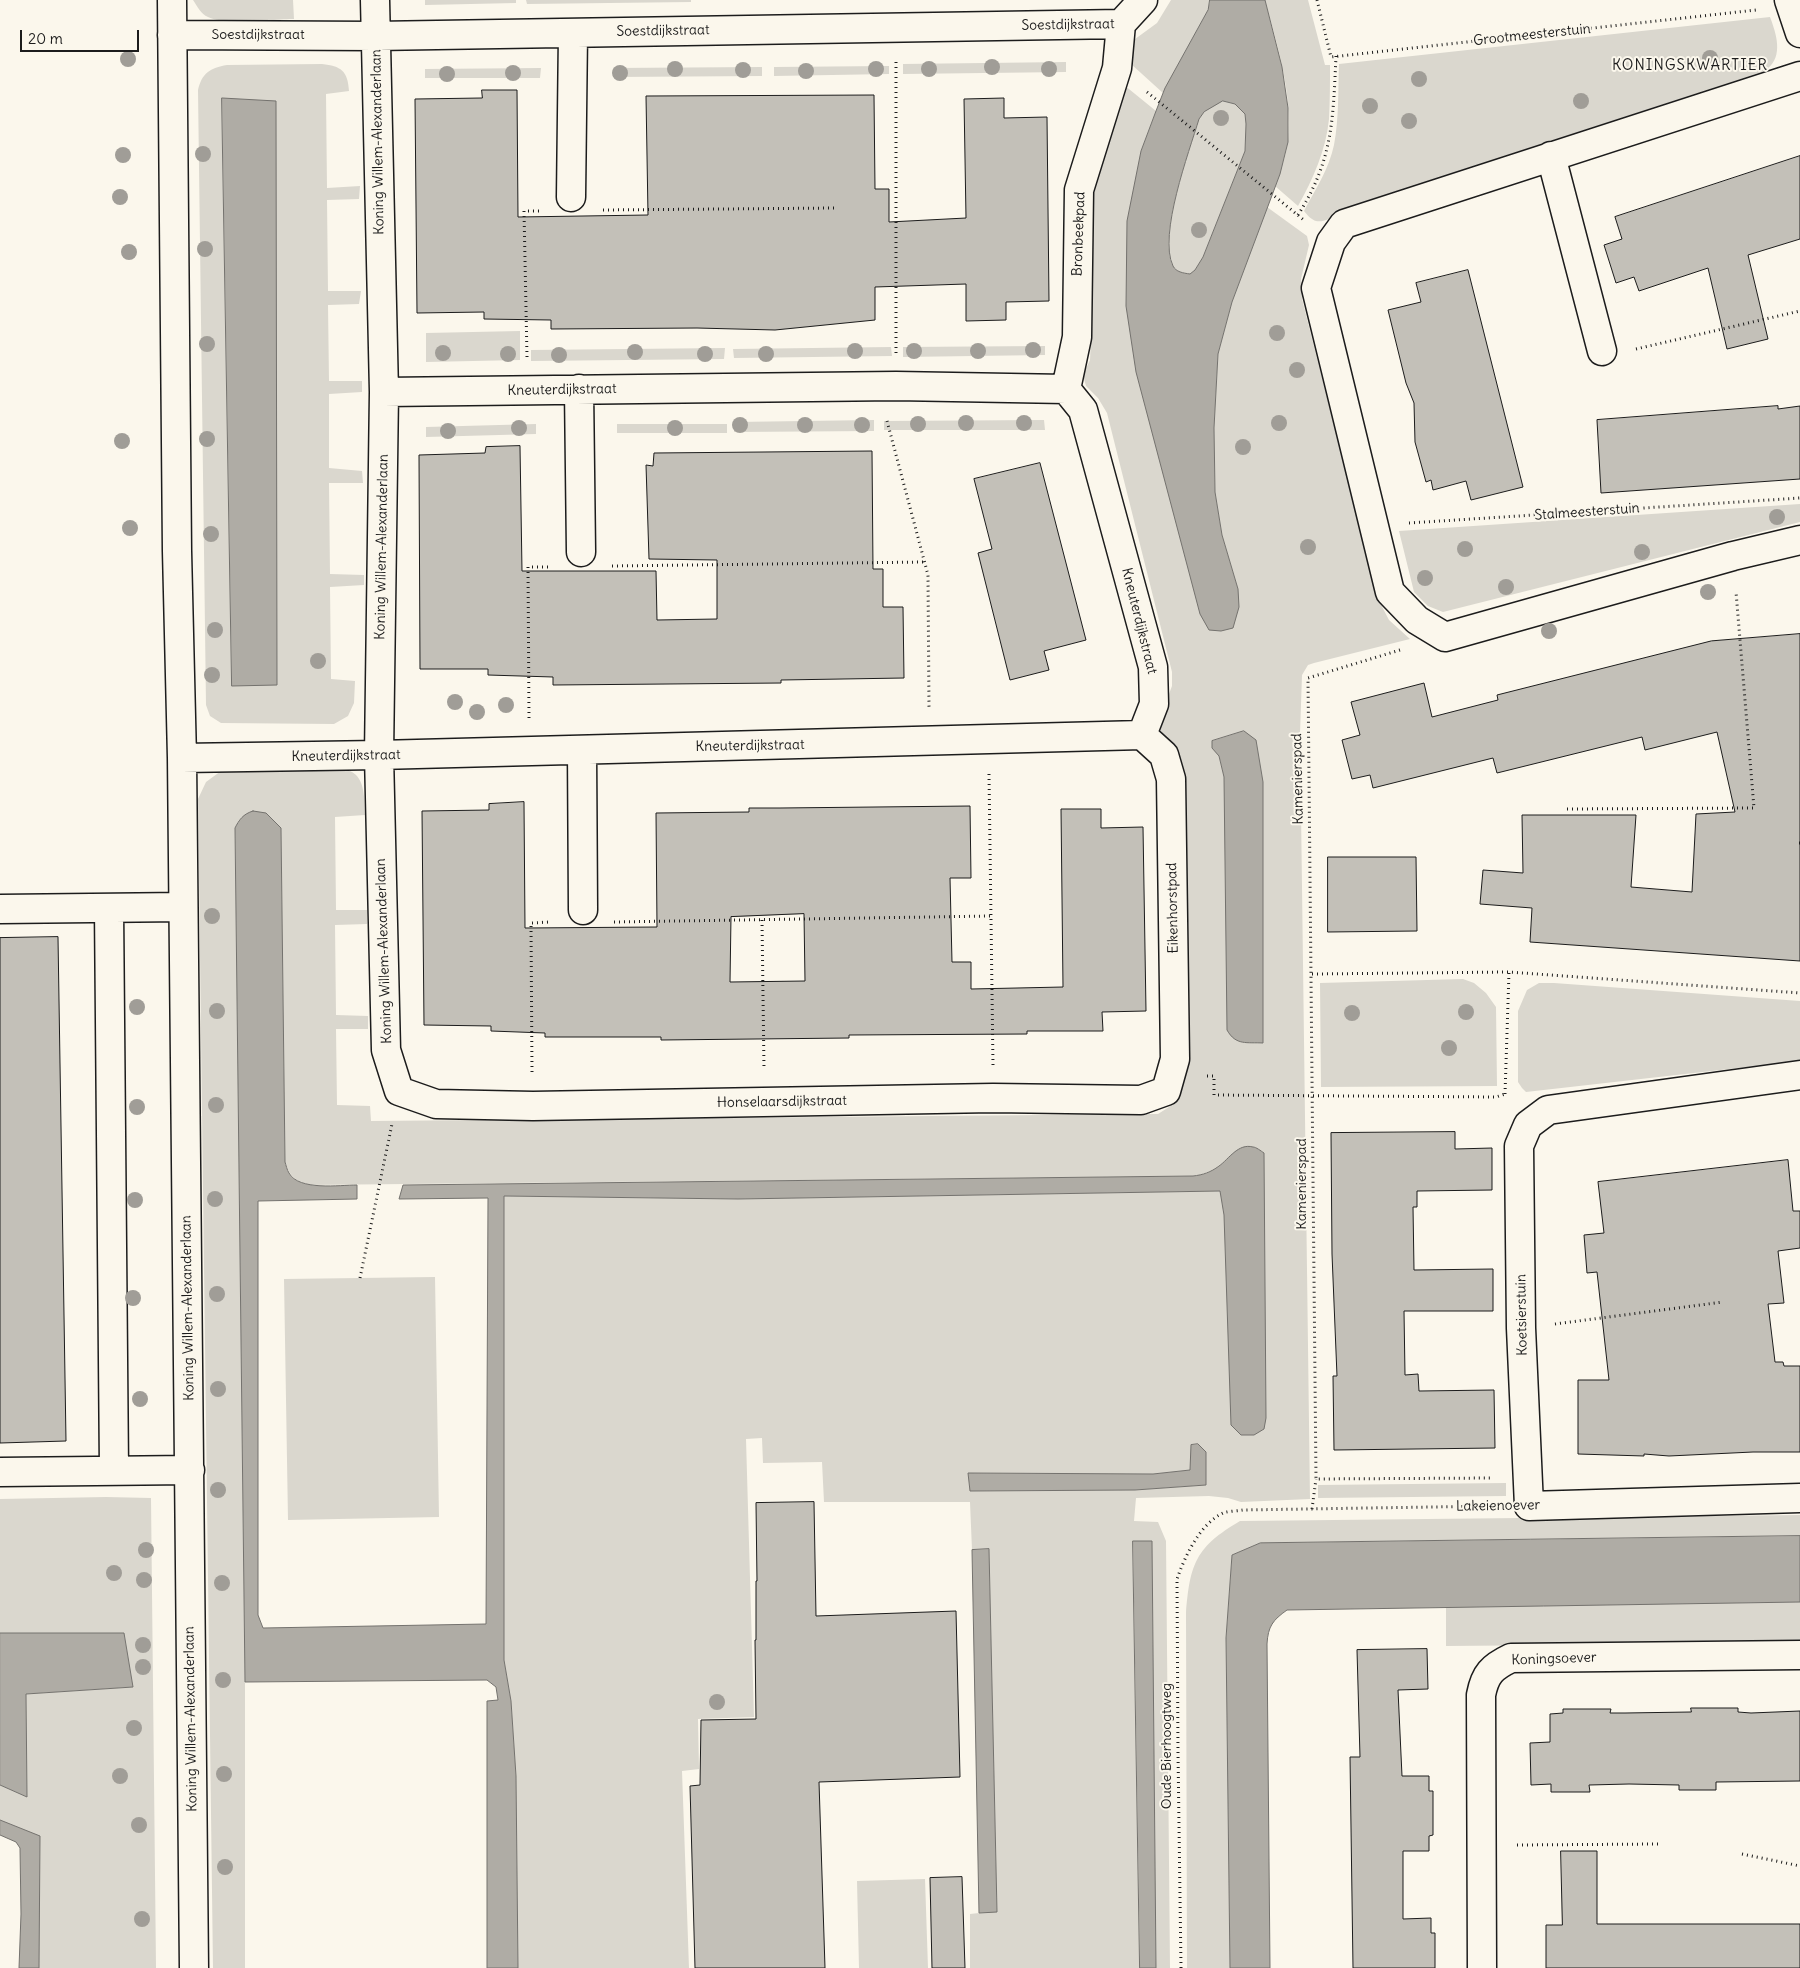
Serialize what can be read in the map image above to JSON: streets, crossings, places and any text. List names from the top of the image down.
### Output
{
  "streets": {
    "street": [
      "Soestdijkstraat",
      "Koning Willem-Alexanderlaan",
      "Bronbeekpad",
      "Kneuterdijkstraat",
      "Eikenhorstpad",
      "Honselaarsdijkstraat",
      "Koetsierstuin",
      "Lakeienoever",
      "Koningsoever"
    ],
    "path": [
      "Grootmeesterstuin",
      "Stalmeesterstuin",
      "Kamenierspad",
      "Oude Bierhoogtweg"
    ]
  },
  "crossings": [
    ["Soestdijkstraat", "Koning Willem-Alexanderlaan"],
    ["Soestdijkstraat", "Bronbeekpad"],
    ["Koning Willem-Alexanderlaan", "Kneuterdijkstraat"],
    ["Koning Willem-Alexanderlaan", "Honselaarsdijkstraat"],
    ["Bronbeekpad", "Kneuterdijkstraat"],
    ["Kneuterdijkstraat", "Eikenhorstpad"],
    ["Kamenierspad", "Lakeienoever"],
    ["Eikenhorstpad", "Honselaarsdijkstraat"],
    ["Koetsierstuin", "Lakeienoever"],
    ["Lakeienoever", "Oude Bierhoogtweg"]
  ],
  "districts": ["KONINGSKWARTIER"],
  "scale_bar": "20 m"
}
